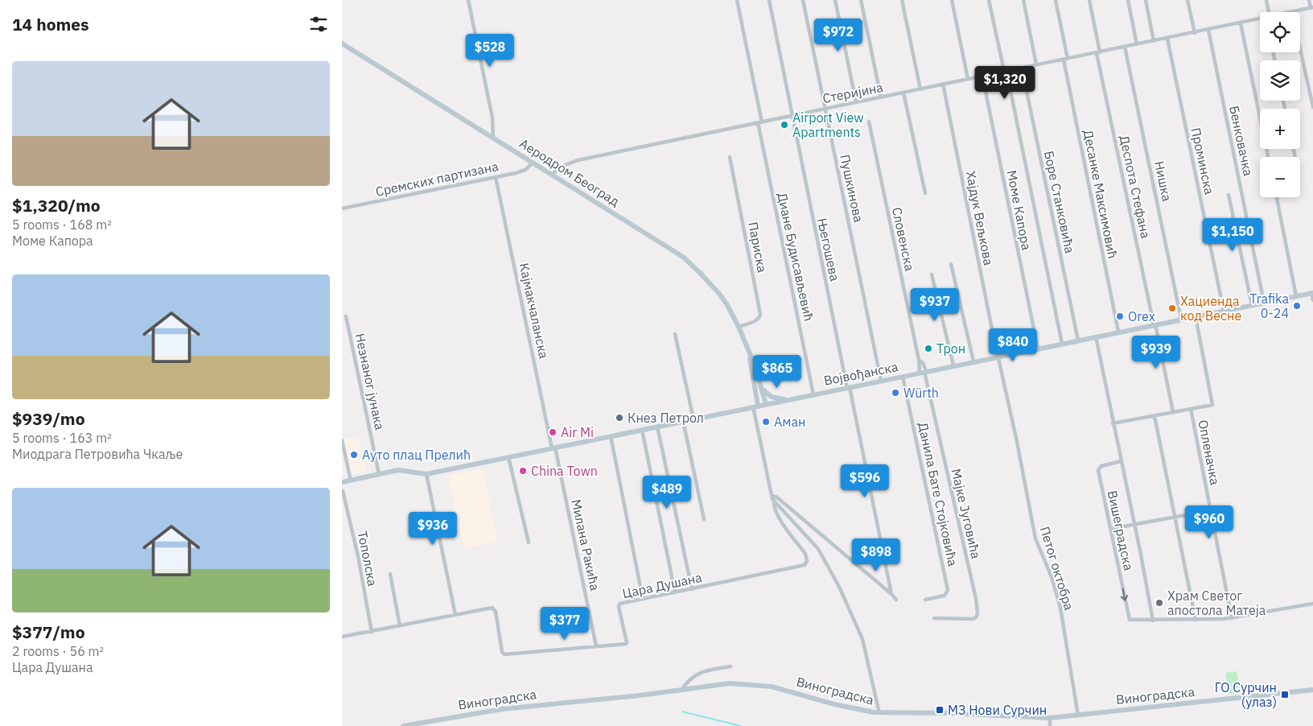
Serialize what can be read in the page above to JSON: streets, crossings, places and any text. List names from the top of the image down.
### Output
{
  "streets": {
    "street": [
      "Стеријина",
      "Бенковачка",
      "Проминска",
      "Аеродром Београд",
      "Сремских партизана",
      "Нишка",
      "Деспота Стефана",
      "Пушкинова",
      "Десанке Максимовић",
      "Боре Станковића",
      "Моме Капора",
      "Хајдук Вељкова",
      "Словенска",
      "Париска",
      "Његошева",
      "Диане Будисављевић",
      "Кајмакчаланска",
      "Војвођанска",
      "Незнаног јунака",
      "Опленачка",
      "Данила Бате Стојковића",
      "Мајке Југовића",
      "Вишеградска",
      "Милана Ракића",
      "Тополска",
      "Петог октобра",
      "Цара Душана",
      "Виноградска"
    ]
  },
  "crossings": [
    ["Стеријина", "Бенковачка"],
    ["Стеријина", "Проминска"],
    ["Стеријина", "Аеродром Београд"],
    ["Стеријина", "Нишка"],
    ["Стеријина", "Деспота Стефана"],
    ["Стеријина", "Пушкинова"],
    ["Стеријина", "Десанке Максимовић"],
    ["Стеријина", "Боре Станковића"],
    ["Стеријина", "Моме Капора"],
    ["Стеријина", "Хајдук Вељкова"],
    ["Стеријина", "Његошева"],
    ["Стеријина", "Диане Будисављевић"],
    ["Бенковачка", "Војвођанска"],
    ["Проминска", "Војвођанска"],
    ["Аеродром Београд", "Сремских партизана"],
    ["Аеродром Београд", "Париска"],
    ["Аеродром Београд", "Војвођанска"],
    ["Сремских партизана", "Кајмакчаланска"],
    ["Нишка", "Војвођанска"],
    ["Деспота Стефана", "Војвођанска"],
    ["Деспота Стефана", "Опленачка"],
    ["Пушкинова", "Војвођанска"],
    ["Десанке Максимовић", "Војвођанска"],
    ["Боре Станковића", "Војвођанска"],
    ["Моме Капора", "Војвођанска"],
    ["Хајдук Вељкова", "Војвођанска"],
    ["Хајдук Вељкова", "Петог октобра"],
    ["Словенска", "Војвођанска"],
    ["Словенска", "Мајке Југовића"],
    ["Његошева", "Војвођанска"],
    ["Диане Будисављевић", "Војвођанска"],
    ["Кајмакчаланска", "Војвођанска"],
    ["Кајмакчаланска", "Милана Ракића"],
    ["Војвођанска", "Незнаног јунака"],
    ["Војвођанска", "Опленачка"],
    ["Војвођанска", "Данила Бате Стојковића"],
    ["Војвођанска", "Мајке Југовића"],
    ["Војвођанска", "Вишеградска"],
    ["Војвођанска", "Милана Ракића"],
    ["Војвођанска", "Петог октобра"],
    ["Опленачка", "Вишеградска"],
    ["Милана Ракића", "Цара Душана"],
    ["Тополска", "Цара Душана"],
    ["Петог октобра", "Виноградска"]
  ],
  "places": {
    "other": [
      "Airport View Apartments",
      "Trafika 0-24",
      "Хациенда код Весне",
      "Orex",
      "Трон",
      "Würth",
      "Кнез Петрол",
      "Аман",
      "Air Mi",
      "Ауто плац Прелић",
      "China Town",
      "Храм Светог апостола Матеја"
    ],
    "transit": ["ГО Сурчин (улаз)", "МЗ Нови Сурчин"]
  },
  "page": {
    "heading": "14 homes",
    "map_buttons": ["+", "−"],
    "price": [
      "$972",
      "$528",
      "$1,320",
      "$1,150",
      "$937",
      "$840",
      "$939",
      "$865",
      "$596",
      "$489",
      "$960",
      "$936",
      "$898",
      "$377"
    ],
    "list": [
      {
        "name": "$1,320/mo",
        "note": "5 rooms · 168 m² · Моме Капора"
      },
      {
        "name": "$939/mo",
        "note": "5 rooms · 163 m² · Миодрага Петровића Чкаље"
      },
      {
        "name": "$377/mo",
        "note": "2 rooms · 56 m² · Цара Душана"
      }
    ]
  }
}
